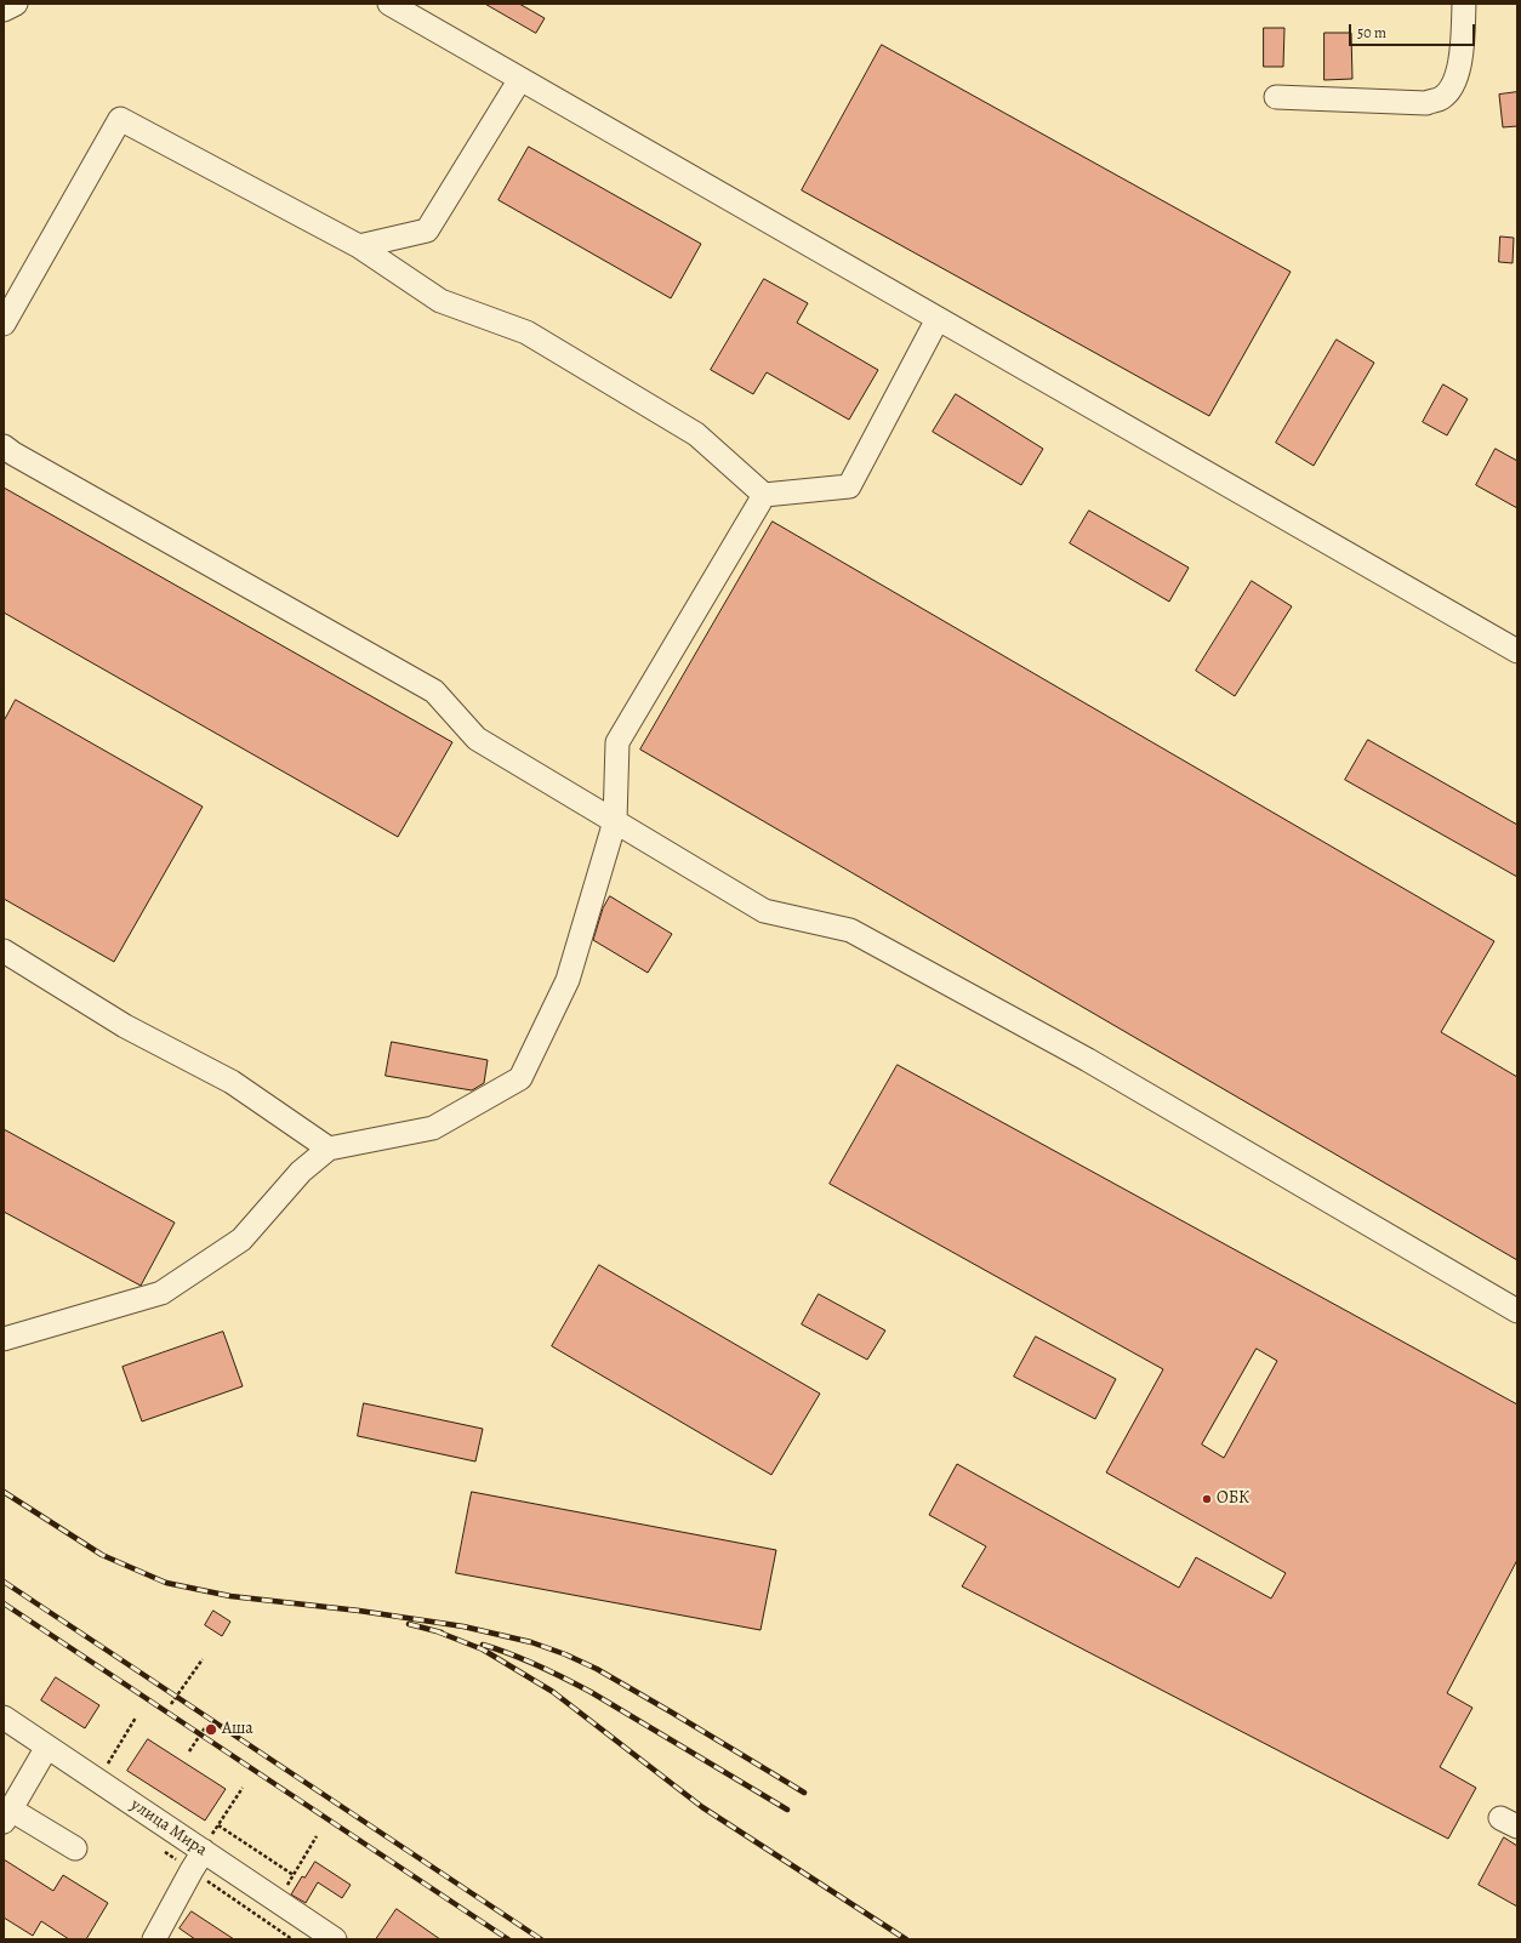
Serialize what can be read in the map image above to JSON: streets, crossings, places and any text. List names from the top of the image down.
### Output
{
  "streets": {
    "street": ["улица Мира"]
  },
  "places": ["ОБК", "Аша"],
  "scale_bar": "50 m"
}
